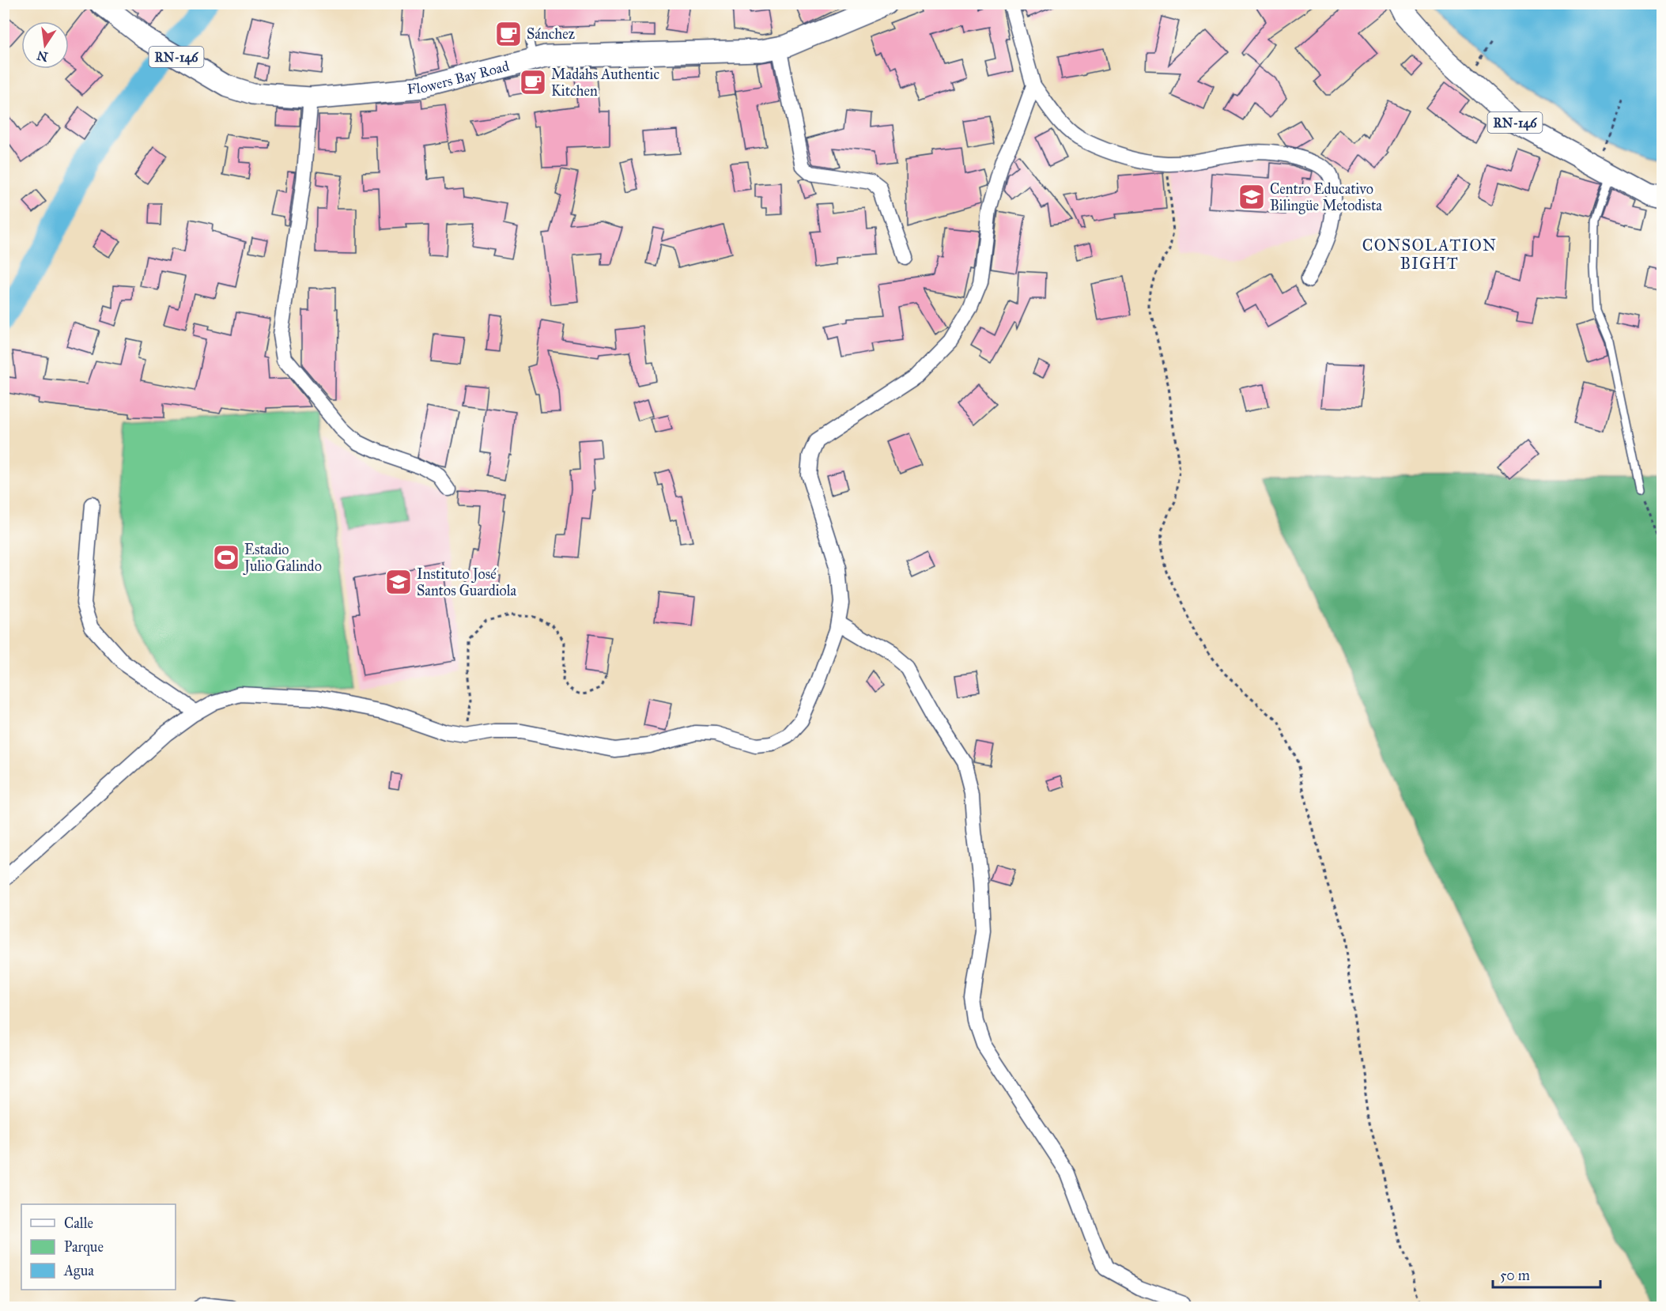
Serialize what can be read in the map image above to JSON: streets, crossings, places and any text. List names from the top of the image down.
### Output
{
  "streets": {
    "main road": ["RN-146", "Flowers Bay Road"]
  },
  "districts": ["CONSOLATION BIGHT"],
  "places": {
    "cafe": ["Sánchez", "Madahs Authentic Kitchen"],
    "school or university": ["Centro Educativo Bilingüe Metodista", "Instituto José Santos Guardiola"],
    "sports": ["Estadio Julio Galindo"]
  },
  "legend": ["Calle", "Parque", "Agua"],
  "scale_bar": "50 m",
  "north": "bottom"
}
